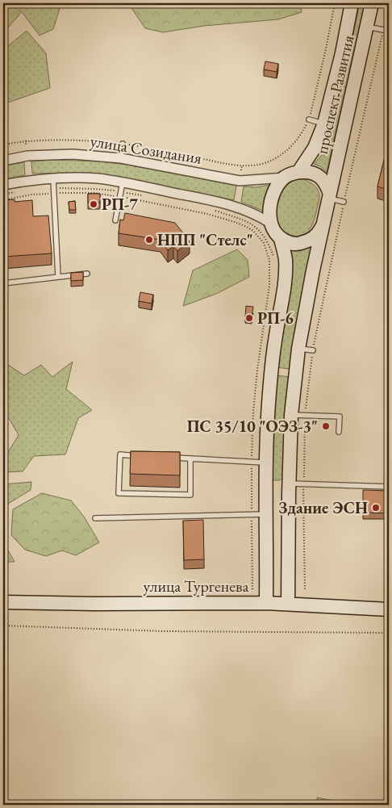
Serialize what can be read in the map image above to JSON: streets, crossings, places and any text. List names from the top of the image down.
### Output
{
  "streets": {
    "street": ["проспект Развития", "улица Созидания", "улица Тургенева"]
  },
  "crossings": [
    ["проспект Развития", "улица Созидания"]
  ],
  "places": [
    "РП-7",
    "НПП \"Стелс\"",
    "РП-6",
    "ПС 35/10 \"ОЭЗ-3\"",
    "Здание ЭСН"
  ]
}
